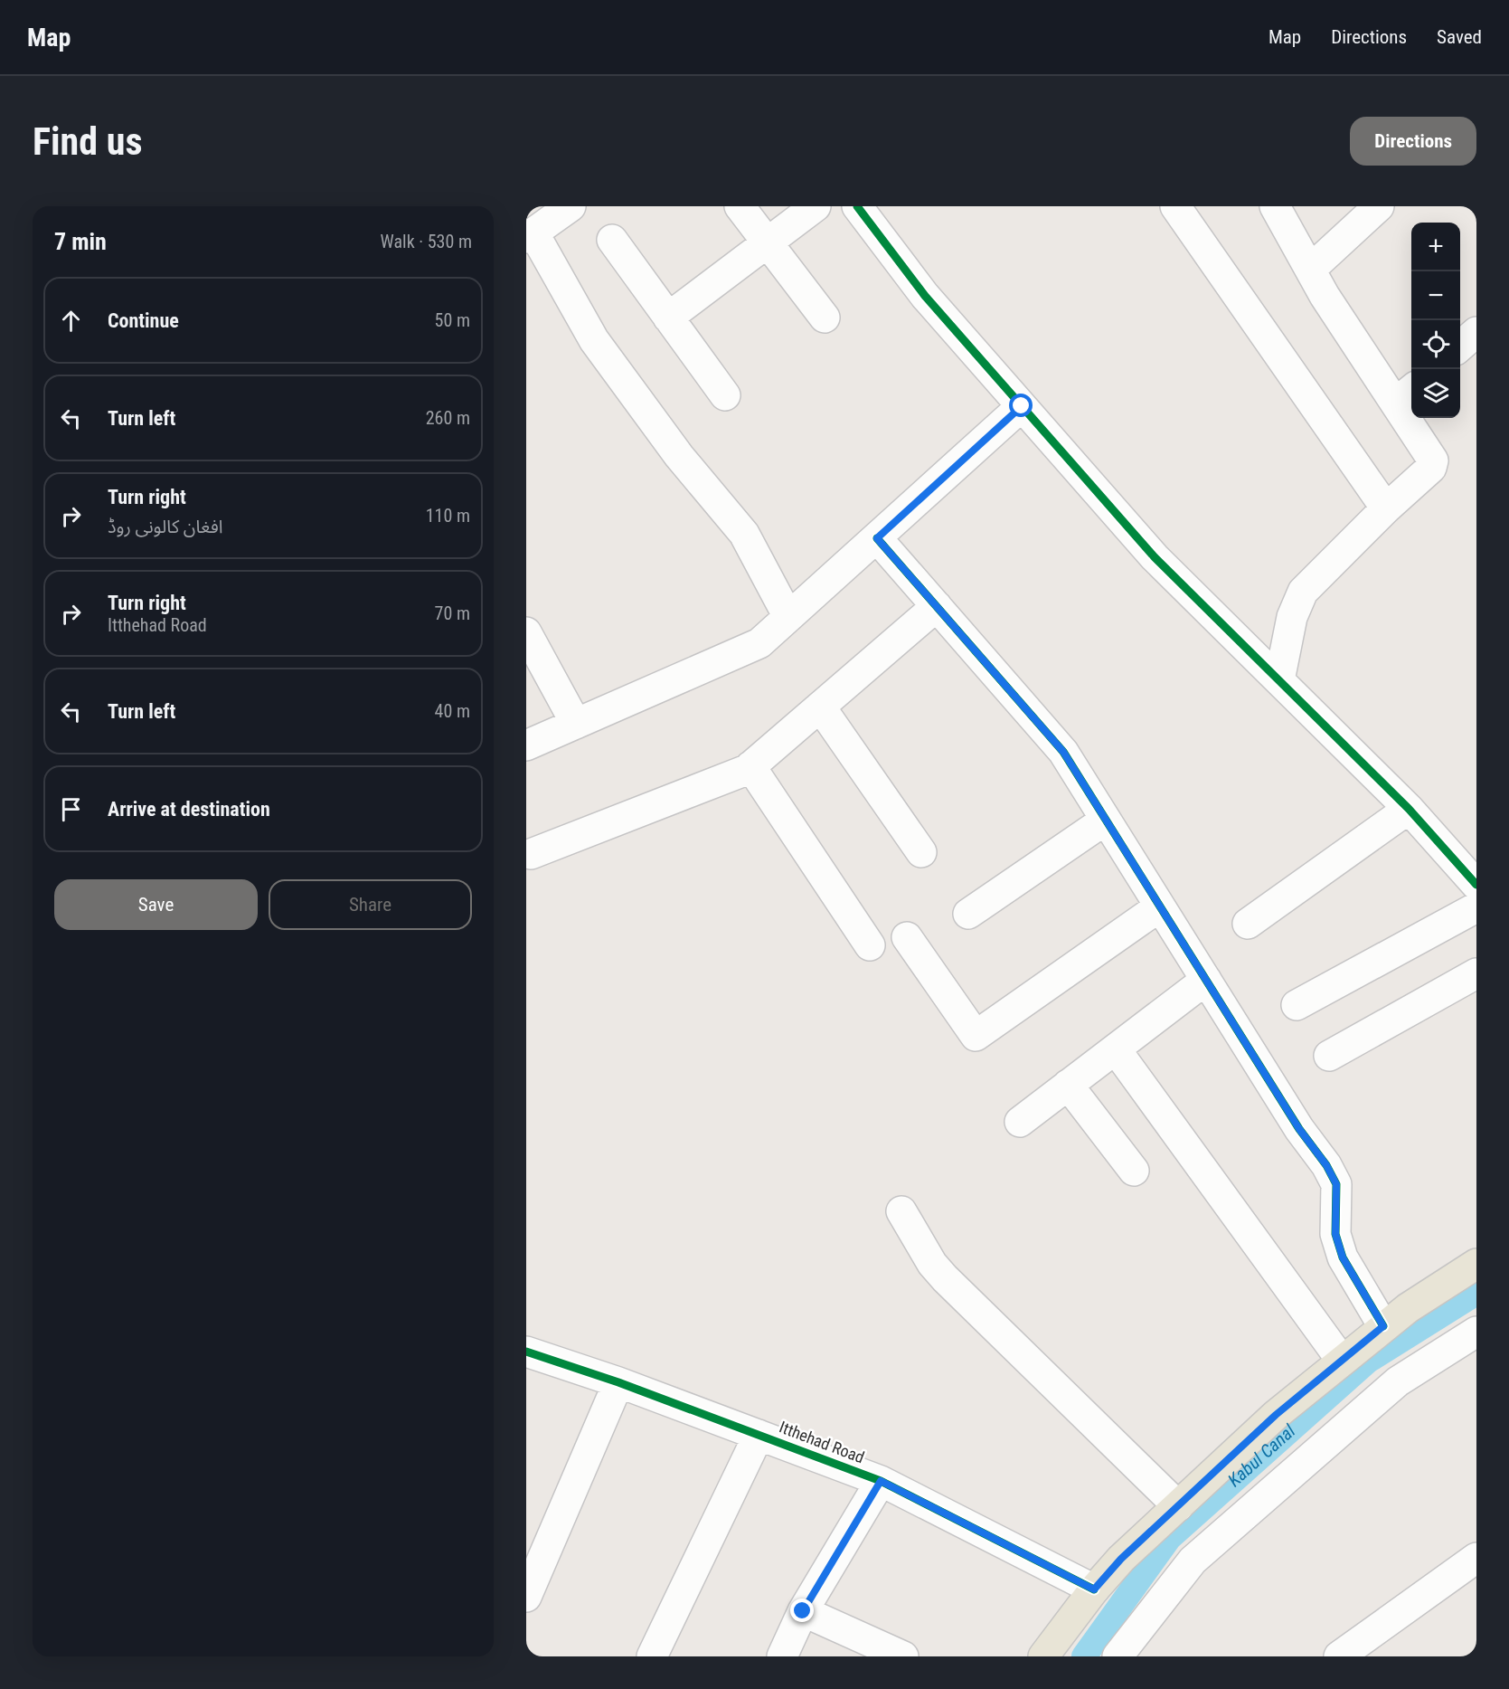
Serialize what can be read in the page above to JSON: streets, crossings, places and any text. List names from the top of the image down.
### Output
{
  "streets": {
    "street": ["Itthehad Road"]
  },
  "water": ["Kabul Canal"],
  "page": {
    "header": "Map",
    "nav": ["Map", "Directions", "Saved"],
    "buttons": [
      "Directions",
      ["Save", "Share"]
    ],
    "title": "Find us",
    "heading": ["7 min", "Walk · 530 m"],
    "map_buttons": ["+", "−"],
    "list": [
      ["Continue", "50 m"],
      ["Turn left", "260 m"],
      ["Turn right", "افغان کالونی روڈ", "110 m"],
      ["Turn right", "Itthehad Road", "70 m"],
      ["Turn left", "40 m"],
      "Arrive at destination"
    ]
  }
}
